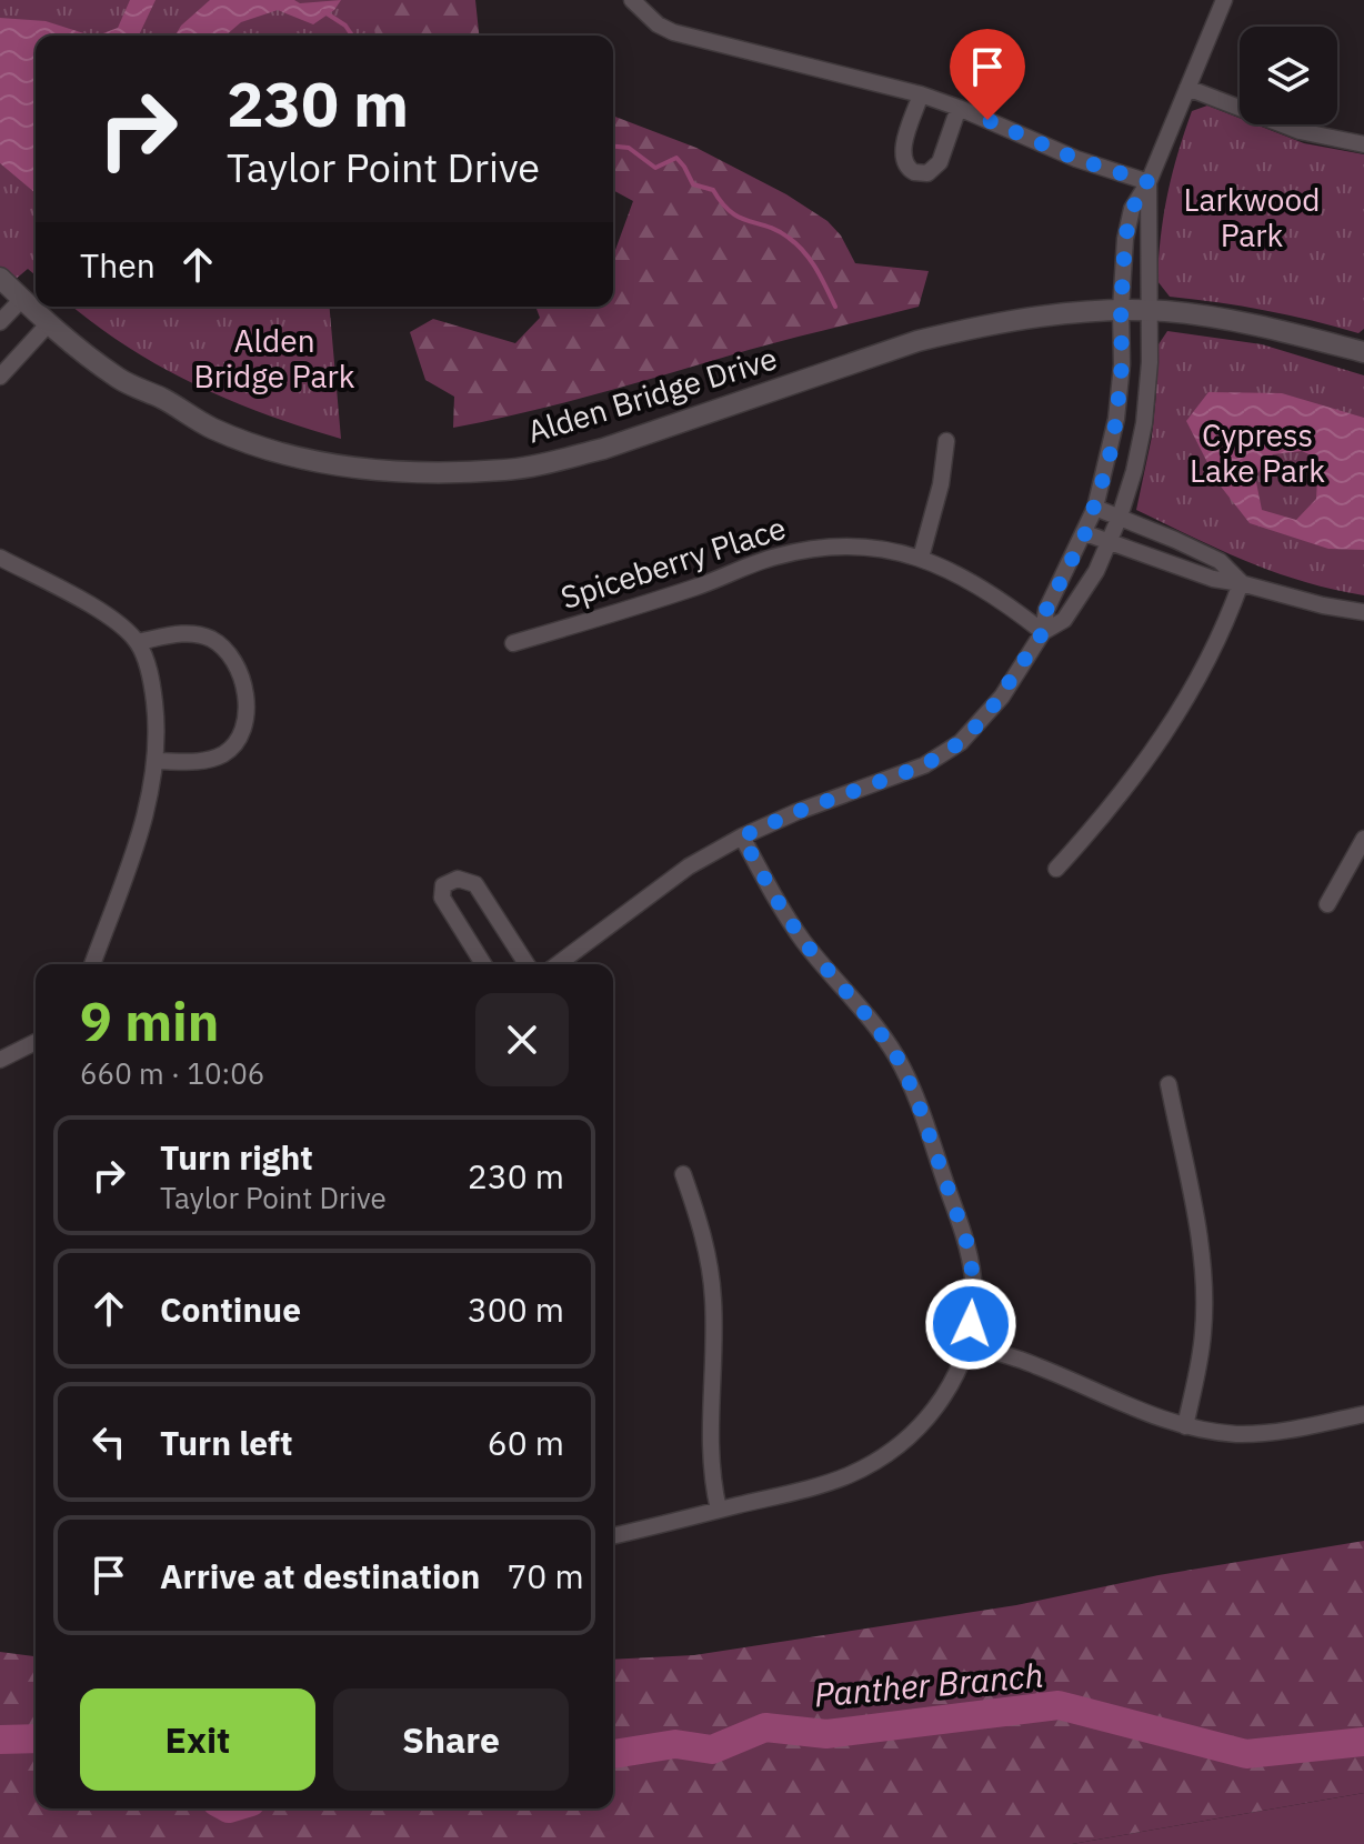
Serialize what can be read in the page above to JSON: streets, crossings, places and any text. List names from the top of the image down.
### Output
{
  "streets": {
    "street": ["Alden Bridge Drive", "Spiceberry Place"]
  },
  "water": ["Panther Branch"],
  "parks": ["Larkwood Park", "Alden Bridge Park", "Cypress Lake Park"],
  "page": {
    "turn": ["230 m", "Taylor Point Drive"],
    "then": "Then",
    "heading": ["9 min", "660 m · 10:06"],
    "list": [
      {
        "name": "Turn right",
        "note": "Taylor Point Drive",
        "value": "230 m"
      },
      {
        "name": "Continue",
        "value": "300 m"
      },
      {
        "name": "Turn left",
        "value": "60 m"
      },
      {
        "name": "Arrive at destination",
        "value": "70 m"
      }
    ],
    "buttons": ["Exit", "Share"]
  }
}
